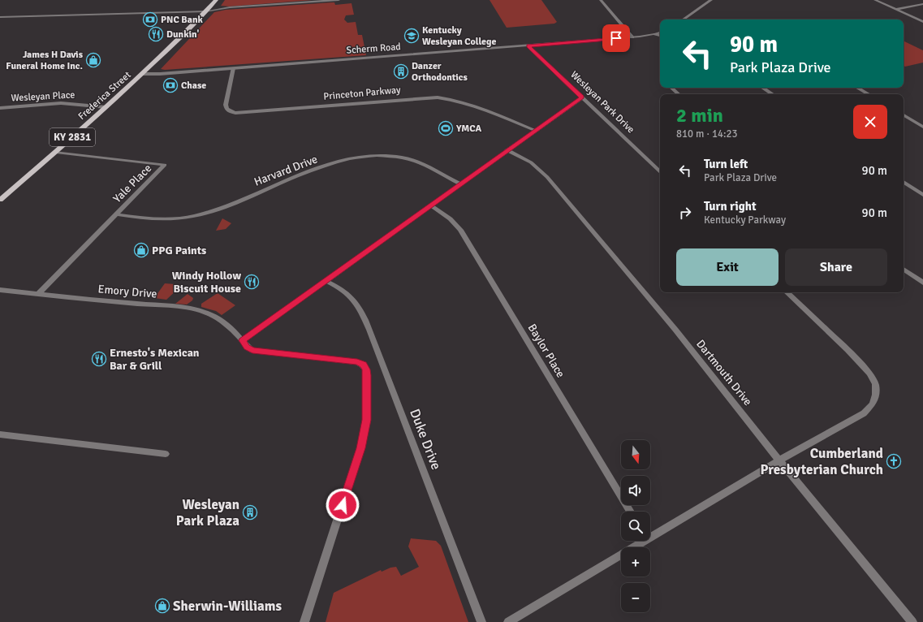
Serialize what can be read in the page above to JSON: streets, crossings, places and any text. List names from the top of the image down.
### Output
{
  "streets": {
    "main road": ["Frederica Street", "KY 2831"],
    "street": [
      "Scherm Road",
      "Princeton Parkway",
      "Wesleyan Place",
      "Wesleyan Park Drive",
      "Harvard Drive",
      "Yale Place",
      "Emory Drive",
      "Baylor Place",
      "Dartmouth Drive",
      "Duke Drive"
    ]
  },
  "crossings": [
    ["Scherm Road", "Princeton Parkway"],
    ["Scherm Road", "Frederica Street"],
    ["Scherm Road", "Wesleyan Park Drive"],
    ["Frederica Street", "Wesleyan Place"],
    ["Frederica Street", "Yale Place"],
    ["Harvard Drive", "Yale Place"],
    ["Yale Place", "Emory Drive"]
  ],
  "places": {
    "bank": ["PNC Bank", "Chase"],
    "restaurant": ["Dunkin'", "Windy Hollow Biscuit House", "Ernesto's Mexican Bar & Grill"],
    "school or university": ["Kentucky Wesleyan College"],
    "shop": ["James H Davis Funeral Home Inc.", "PPG Paints", "Sherwin-Williams"],
    "building": ["Danzer Orthodontics", "Wesleyan Park Plaza"],
    "sports": ["YMCA"],
    "church": ["Cumberland Presbyterian Church"]
  },
  "north": "bottom",
  "page": {
    "turn": ["90 m", "Park Plaza Drive"],
    "heading": ["2 min", "810 m · 14:23"],
    "list": [
      {
        "name": "Turn left",
        "note": "Park Plaza Drive",
        "value": "90 m"
      },
      {
        "name": "Turn right",
        "note": "Kentucky Parkway",
        "value": "90 m"
      }
    ],
    "buttons": ["Exit", "Share"],
    "map_buttons": ["+", "−"]
  }
}
